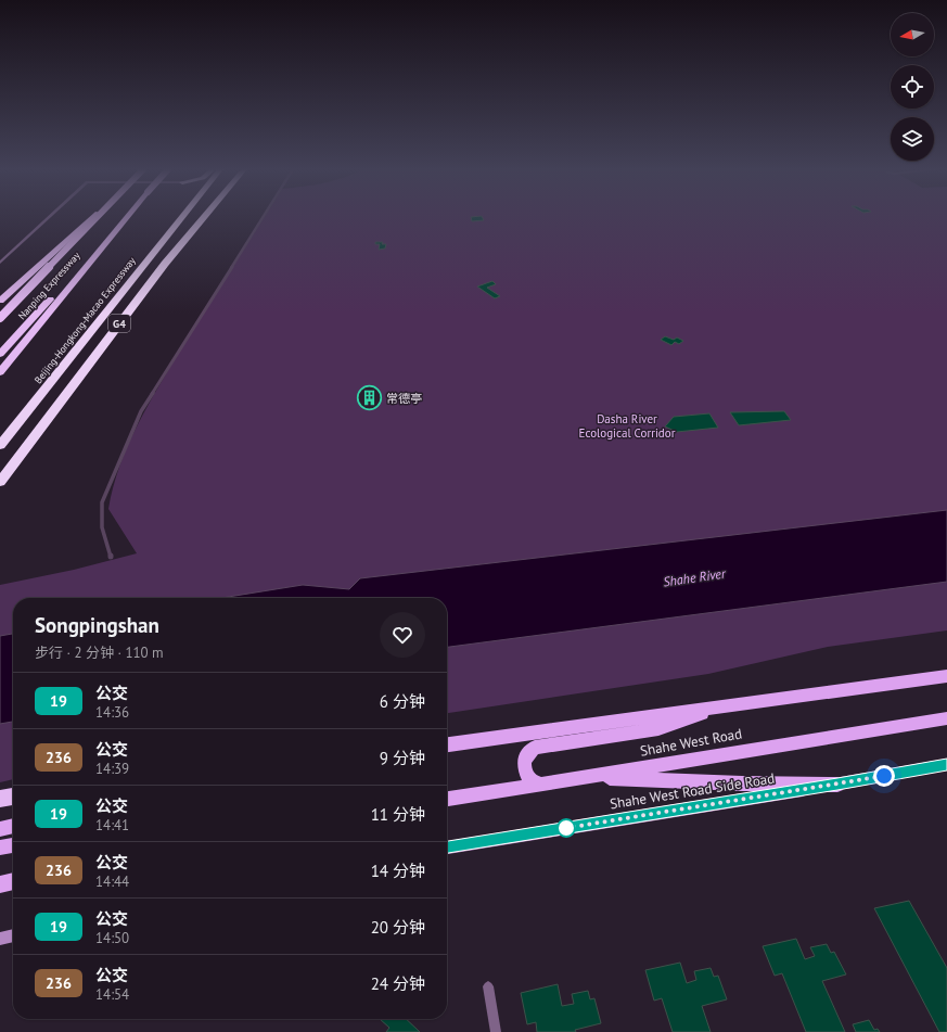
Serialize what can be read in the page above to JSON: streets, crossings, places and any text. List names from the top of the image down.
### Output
{
  "streets": {
    "highway": ["Nanping Expressway", "Beijing-Hongkong-Macao Expressway", "G4"],
    "main road": ["Shahe West Road", "Shahe West Road Side Road"]
  },
  "water": ["Shahe River"],
  "parks": ["Dasha River Ecological Corridor"],
  "places": {
    "building": ["常德亭"]
  },
  "lines": ["bus line 19"],
  "north": "left",
  "page": {
    "heading": ["Songpingshan", "步行 · 2 分钟 · 110 m"],
    "list": [
      {
        "mark": "19",
        "name": "公交",
        "note": "14:36",
        "value": "6 分钟"
      },
      {
        "mark": "236",
        "name": "公交",
        "note": "14:39",
        "value": "9 分钟"
      },
      {
        "mark": "19",
        "name": "公交",
        "note": "14:41",
        "value": "11 分钟"
      },
      {
        "mark": "236",
        "name": "公交",
        "note": "14:44",
        "value": "14 分钟"
      },
      {
        "mark": "19",
        "name": "公交",
        "note": "14:50",
        "value": "20 分钟"
      },
      {
        "mark": "236",
        "name": "公交",
        "note": "14:54",
        "value": "24 分钟"
      }
    ]
  }
}
